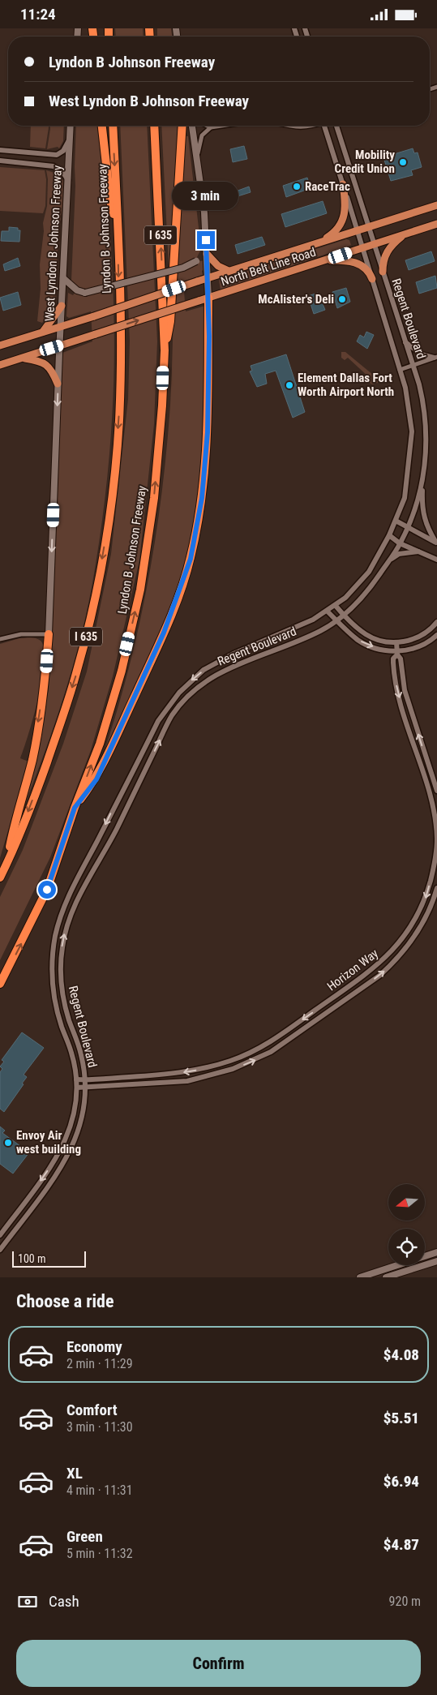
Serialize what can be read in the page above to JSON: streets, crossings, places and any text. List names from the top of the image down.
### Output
{
  "streets": {
    "highway": ["Lyndon B Johnson Freeway", "I 635"],
    "main road": ["West Lyndon B Johnson Freeway", "North Belt Line Road"],
    "street": ["Regent Boulevard", "Horizon Way"]
  },
  "crossings": [
    ["West Lyndon B Johnson Freeway", "North Belt Line Road"],
    ["North Belt Line Road", "Regent Boulevard"],
    ["Regent Boulevard", "Horizon Way"]
  ],
  "one_way": ["West Lyndon B Johnson Freeway"],
  "places": [
    "Mobility Credit Union",
    "RaceTrac",
    "McAlister's Deli",
    "Element Dallas Fort Worth Airport North",
    "Envoy Air west building"
  ],
  "scale_bar": "100 m",
  "north": "left",
  "page": {
    "status": "11:24",
    "banner": ["Lyndon B Johnson Freeway", "West Lyndon B Johnson Freeway"],
    "bubble": "3 min",
    "scale": "100 m",
    "heading": "Choose a ride",
    "list": [
      {
        "name": "Economy",
        "note": "2 min · 11:29",
        "value": "$4.08"
      },
      {
        "name": "Comfort",
        "note": "3 min · 11:30",
        "value": "$5.51"
      },
      {
        "name": "XL",
        "note": "4 min · 11:31",
        "value": "$6.94"
      },
      {
        "name": "Green",
        "note": "5 min · 11:32",
        "value": "$4.87"
      }
    ],
    "pay": ["Cash", "920 m"],
    "buttons": "Confirm"
  }
}
